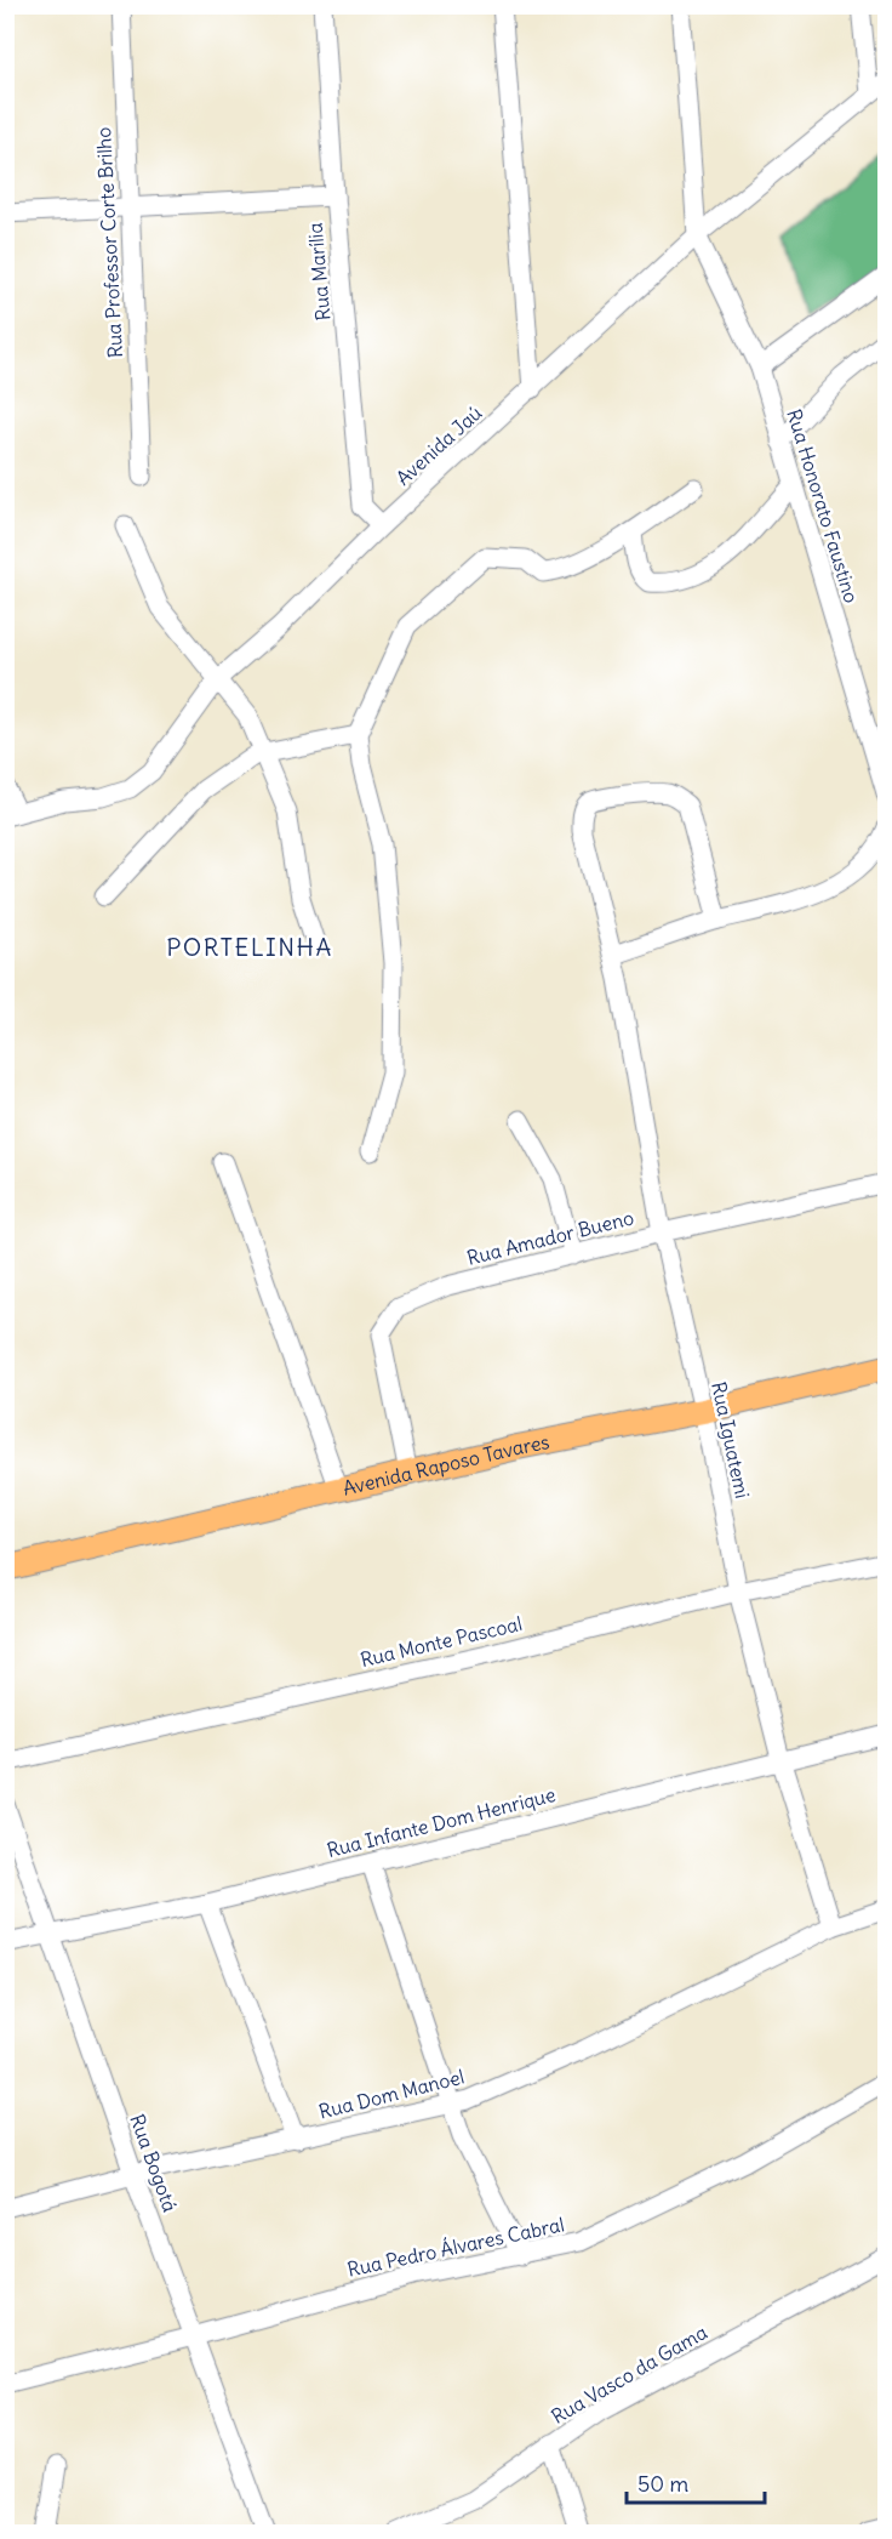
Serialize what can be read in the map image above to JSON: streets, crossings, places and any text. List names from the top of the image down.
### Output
{
  "streets": {
    "main road": ["Avenida Raposo Tavares"],
    "street": [
      "Rua Professor Corte Brilho",
      "Rua Marília",
      "Avenida Jaú",
      "Rua Honorato Faustino",
      "Rua Amador Bueno",
      "Rua Iguatemi",
      "Rua Monte Pascoal",
      "Rua Infante Dom Henrique",
      "Rua Dom Manoel",
      "Rua Bogotá",
      "Rua Pedro Álvares Cabral",
      "Rua Vasco da Gama"
    ]
  },
  "crossings": [
    ["Rua Marília", "Avenida Jaú"],
    ["Avenida Jaú", "Rua Honorato Faustino"],
    ["Rua Amador Bueno", "Rua Iguatemi"],
    ["Rua Amador Bueno", "Avenida Raposo Tavares"],
    ["Rua Iguatemi", "Avenida Raposo Tavares"],
    ["Rua Iguatemi", "Rua Monte Pascoal"],
    ["Rua Iguatemi", "Rua Infante Dom Henrique"],
    ["Rua Iguatemi", "Rua Dom Manoel"],
    ["Rua Infante Dom Henrique", "Rua Bogotá"],
    ["Rua Dom Manoel", "Rua Bogotá"],
    ["Rua Bogotá", "Rua Pedro Álvares Cabral"]
  ],
  "districts": ["PORTELINHA"],
  "scale_bar": "50 m"
}
